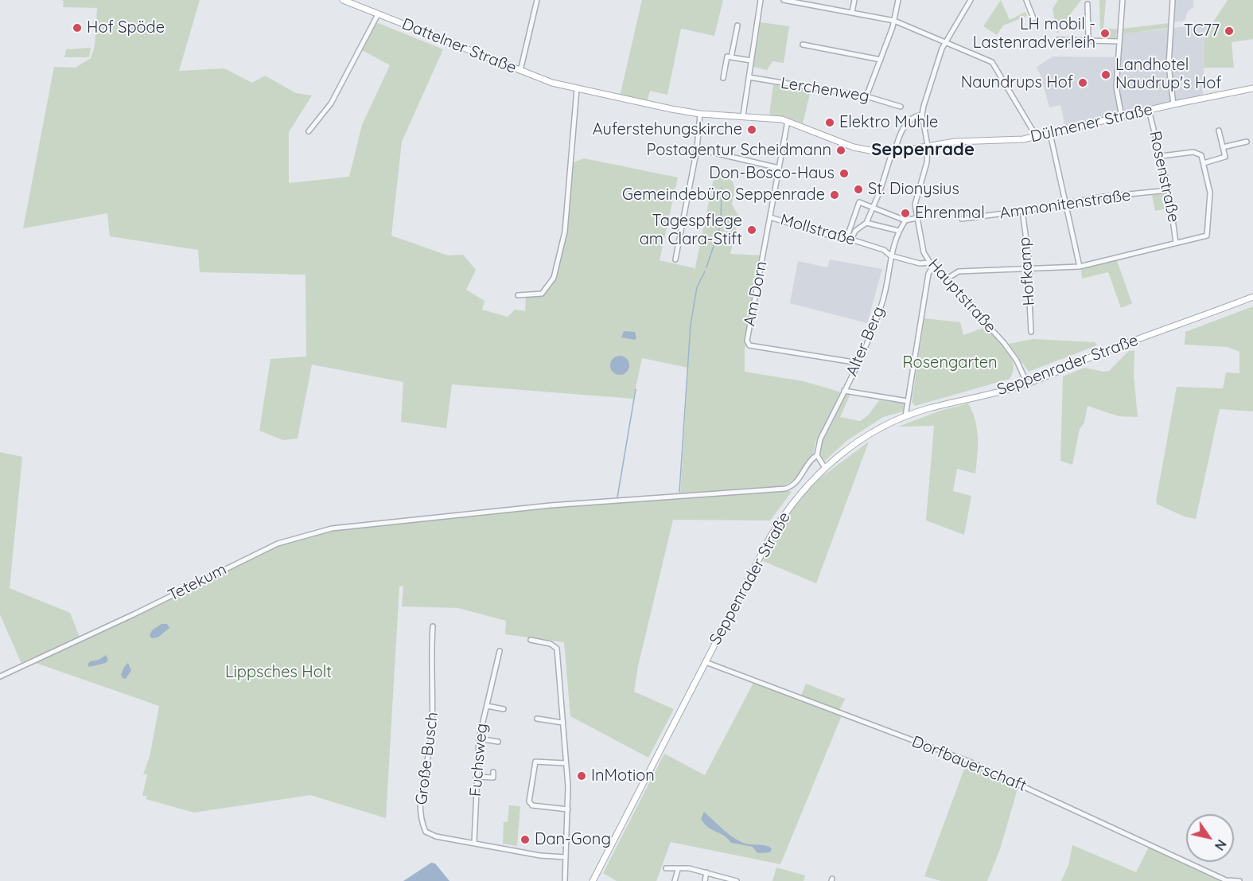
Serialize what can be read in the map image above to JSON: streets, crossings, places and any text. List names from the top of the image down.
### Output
{
  "streets": {
    "main road": ["Dattelner Straße", "Dülmener Straße", "Seppenrader Straße"],
    "street": [
      "Lerchenweg",
      "Rosenstraße",
      "Ammonitenstraße",
      "Mollstraße",
      "Hofkamp",
      "Am Dorn",
      "Hauptstraße",
      "Alter Berg",
      "Tetekum",
      "Große Busch",
      "Fuchsweg",
      "Dorfbauerschaft"
    ]
  },
  "crossings": [
    ["Dattelner Straße", "Dülmener Straße"],
    ["Dattelner Straße", "Mollstraße"],
    ["Dattelner Straße", "Hauptstraße"],
    ["Dülmener Straße", "Rosenstraße"],
    ["Dülmener Straße", "Hauptstraße"],
    ["Rosenstraße", "Ammonitenstraße"],
    ["Ammonitenstraße", "Hofkamp"],
    ["Mollstraße", "Am Dorn"],
    ["Mollstraße", "Hauptstraße"],
    ["Mollstraße", "Alter Berg"],
    ["Am Dorn", "Alter Berg"],
    ["Hauptstraße", "Seppenrader Straße"],
    ["Alter Berg", "Tetekum"],
    ["Seppenrader Straße", "Dorfbauerschaft"],
    ["Große Busch", "Fuchsweg"]
  ],
  "districts": ["Seppenrade"],
  "parks": ["Rosengarten", "Lippsches Holt"],
  "places": [
    "Hof Spöde",
    "TC77",
    "LH mobil - Lastenradverleih",
    "Landhotel Naudrup's Hof",
    "Naundrups Hof",
    "Elektro Muhle",
    "Auferstehungskirche",
    "Postagentur Scheidmann",
    "Don-Bosco-Haus",
    "St. Dionysius",
    "Gemeindebüro Seppenrade",
    "Ehrenmal",
    "Tagespflege am Clara-Stift",
    "InMotion",
    "Dan-Gong"
  ],
  "north": "bottom right"
}
